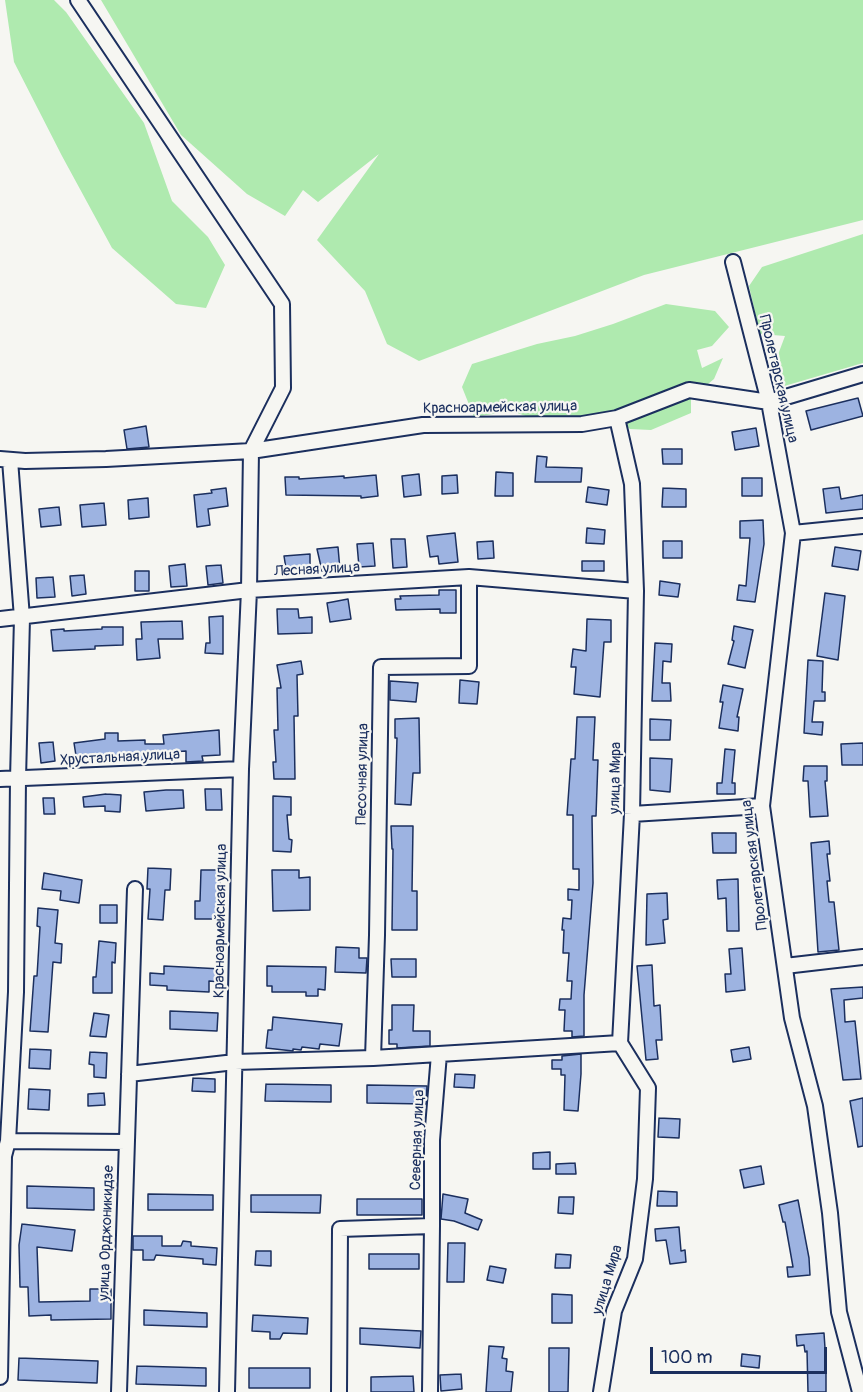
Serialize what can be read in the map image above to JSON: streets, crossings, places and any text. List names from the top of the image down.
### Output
{
  "streets": {
    "street": [
      "Пролетарская улица",
      "Красноармейская улица",
      "Лесная улица",
      "Хрустальная улица",
      "Песочная улица",
      "улица Мира",
      "Северная улица",
      "улица Орджоникидзе"
    ]
  },
  "crossings": [
    ["Пролетарская улица", "Красноармейская улица"],
    ["Красноармейская улица", "Лесная улица"],
    ["Красноармейская улица", "Хрустальная улица"],
    ["Красноармейская улица", "улица Мира"],
    ["Лесная улица", "Песочная улица"],
    ["Лесная улица", "улица Мира"]
  ],
  "scale_bar": "100 m"
}
